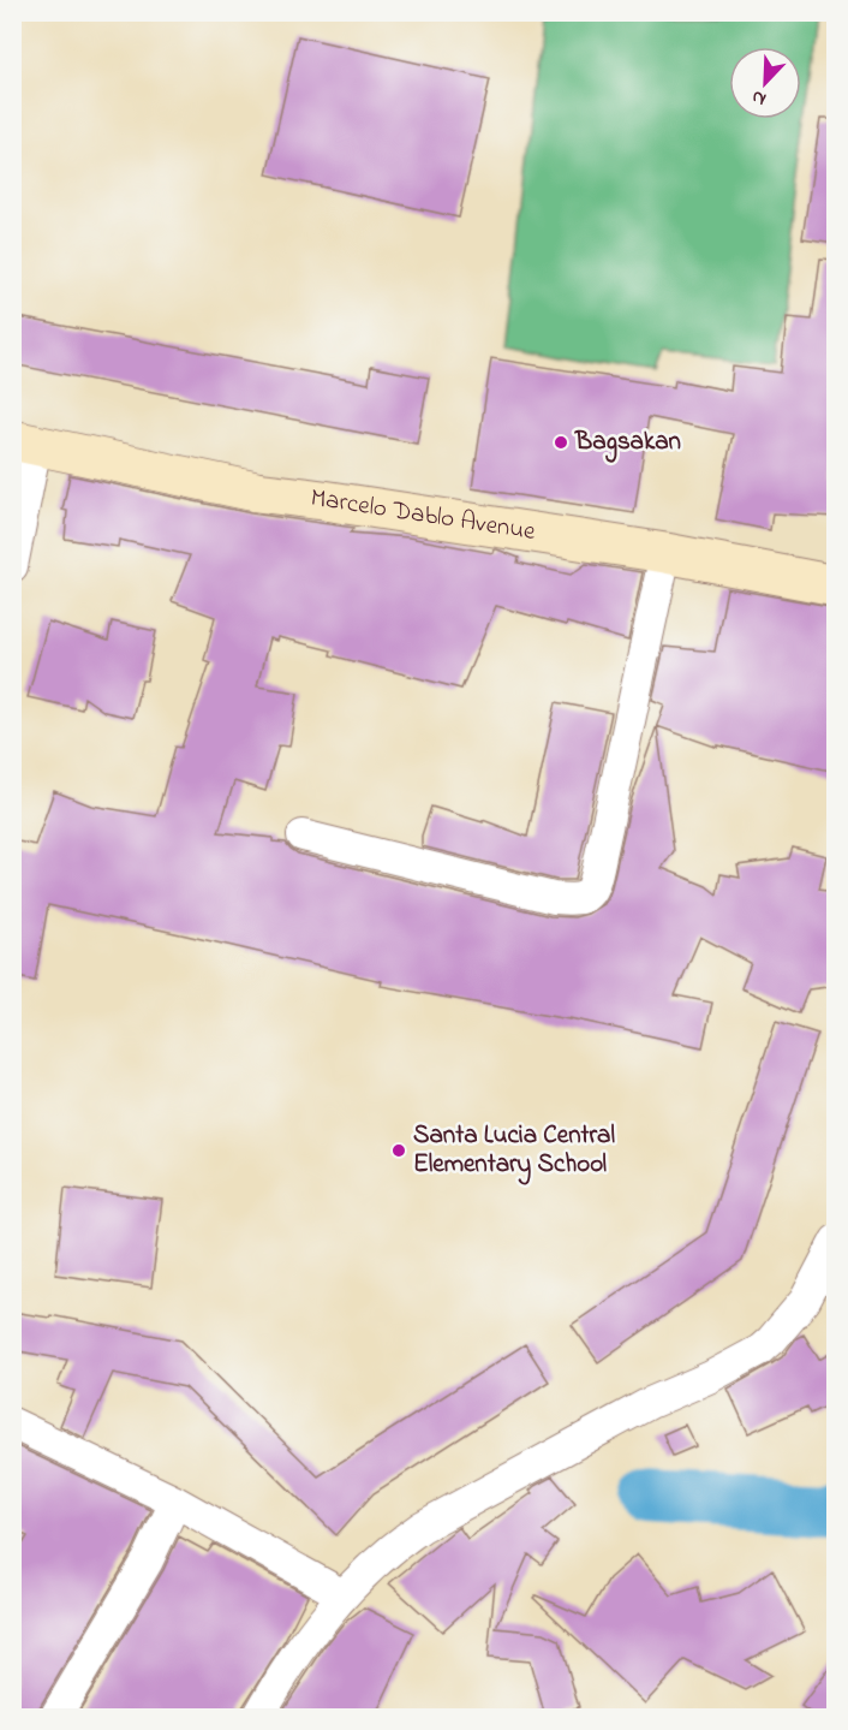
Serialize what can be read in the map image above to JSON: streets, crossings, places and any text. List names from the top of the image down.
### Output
{
  "streets": {
    "street": ["Marcelo Dablo Avenue"]
  },
  "places": ["Bagsakan", "Santa Lucia Central Elementary School"],
  "north": "bottom left"
}
